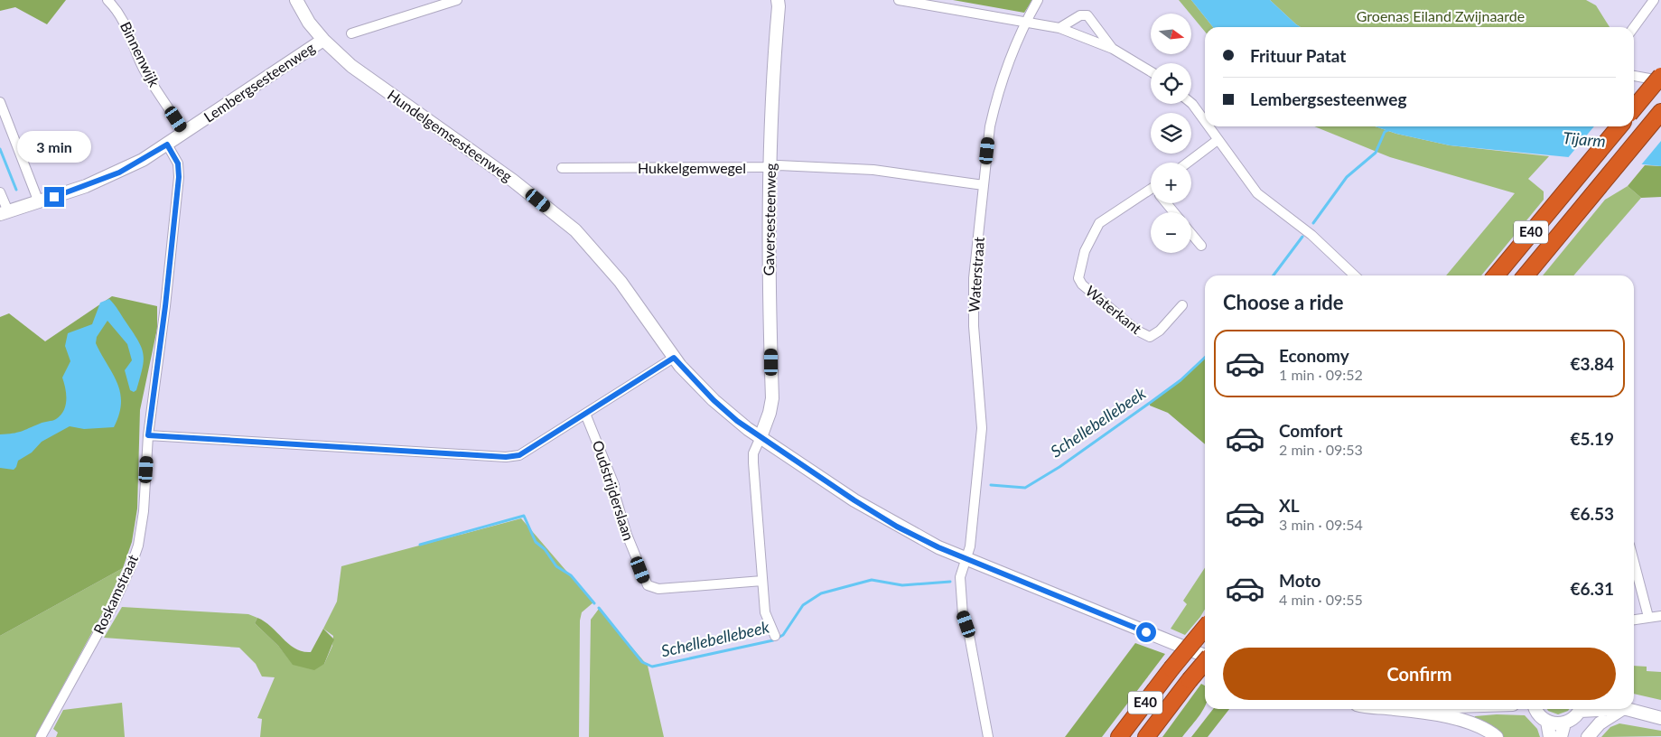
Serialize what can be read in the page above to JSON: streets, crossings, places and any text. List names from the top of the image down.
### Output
{
  "streets": {
    "highway": ["E40"],
    "main road": ["Lembergsesteenweg", "Hundelgemsesteenweg", "Gaversesteenweg"],
    "street": [
      "Binnenwijk",
      "Hukkelgemwegel",
      "Waterstraat",
      "Waterkant",
      "Oudstrijderslaan",
      "Roskamstraat"
    ]
  },
  "crossings": [
    ["Binnenwijk", "Lembergsesteenweg"],
    ["Lembergsesteenweg", "Hundelgemsesteenweg"],
    ["Lembergsesteenweg", "Roskamstraat"],
    ["Hundelgemsesteenweg", "Gaversesteenweg"],
    ["Hundelgemsesteenweg", "Waterstraat"],
    ["Hukkelgemwegel", "Gaversesteenweg"],
    ["Hukkelgemwegel", "Waterstraat"]
  ],
  "water": ["Tijarm", "Schellebellebeek"],
  "parks": ["Groenas Eiland Zwijnaarde"],
  "north": "right",
  "page": {
    "map_buttons": ["+", "−"],
    "banner": ["Frituur Patat", "Lembergsesteenweg"],
    "bubble": "3 min",
    "heading": "Choose a ride",
    "list": [
      {
        "name": "Economy",
        "note": "1 min · 09:52",
        "value": "€3.84"
      },
      {
        "name": "Comfort",
        "note": "2 min · 09:53",
        "value": "€5.19"
      },
      {
        "name": "XL",
        "note": "3 min · 09:54",
        "value": "€6.53"
      },
      {
        "name": "Moto",
        "note": "4 min · 09:55",
        "value": "€6.31"
      }
    ],
    "buttons": "Confirm"
  }
}
